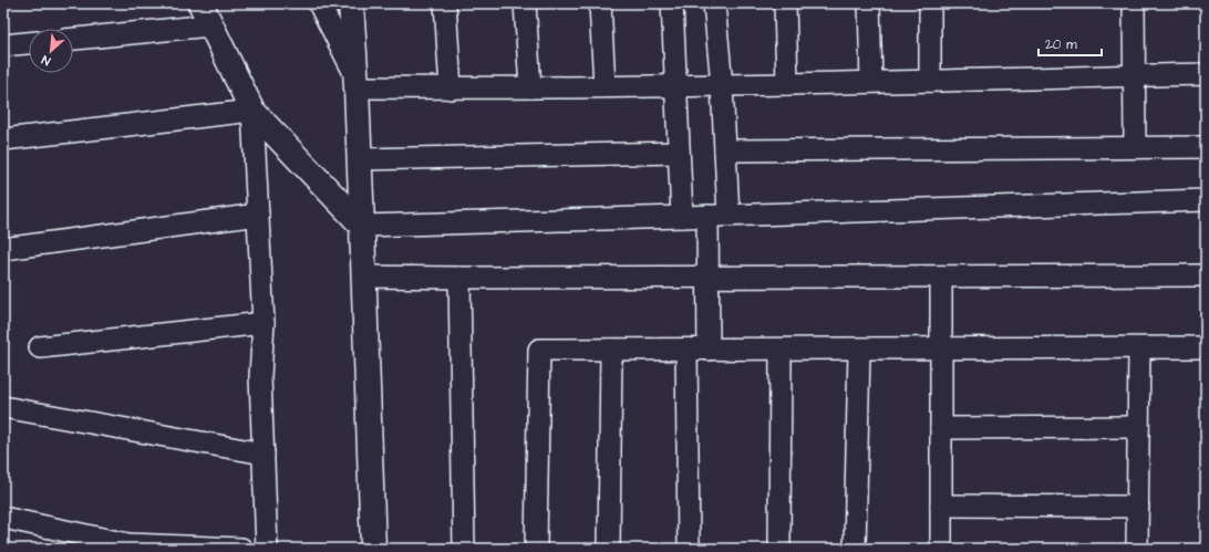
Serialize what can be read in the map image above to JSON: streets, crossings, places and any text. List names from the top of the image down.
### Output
{
  "scale_bar": "20 m",
  "north": "bottom left"
}
